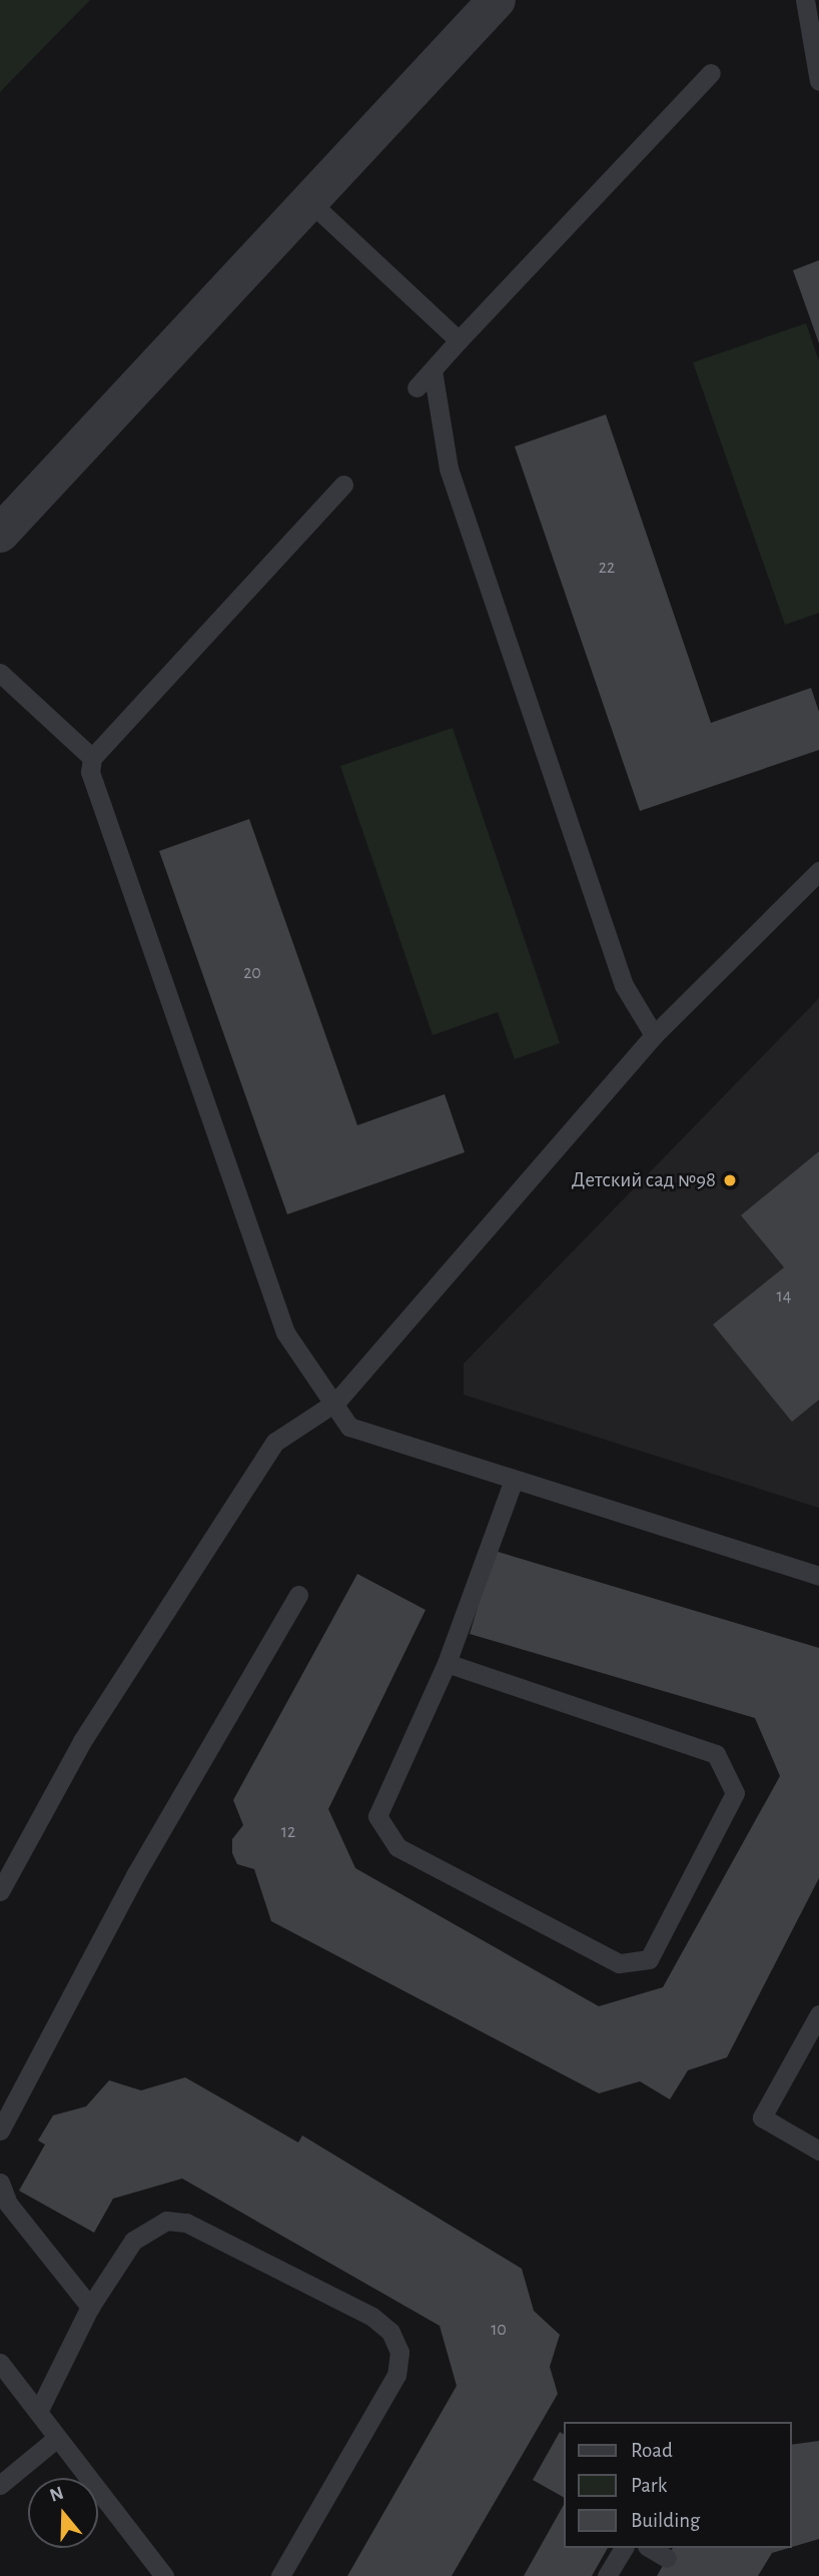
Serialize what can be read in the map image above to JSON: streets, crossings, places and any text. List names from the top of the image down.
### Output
{
  "places": ["Детский сад №98"],
  "house_numbers": [
    "22",
    "20",
    "14",
    "12",
    "10"
  ],
  "legend": ["Road", "Park", "Building"],
  "north": "top"
}
